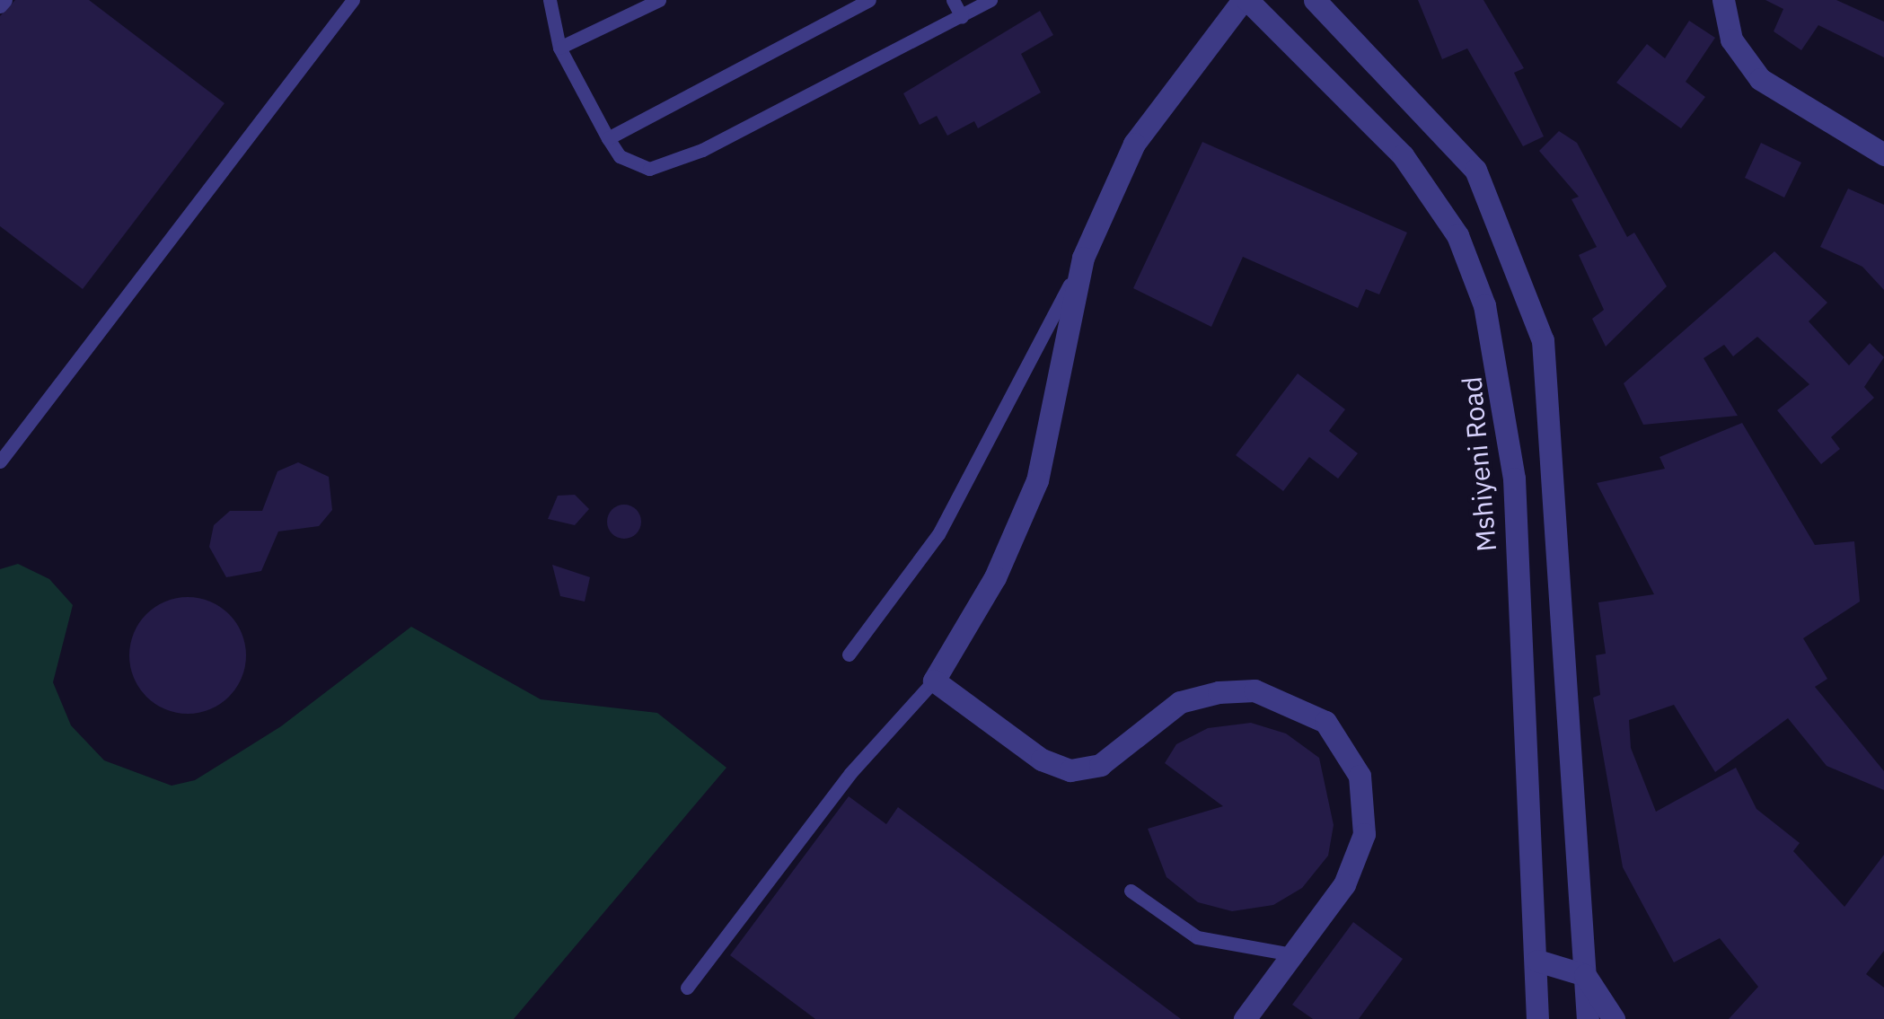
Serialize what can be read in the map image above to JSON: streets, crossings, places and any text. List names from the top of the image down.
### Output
{
  "streets": {
    "street": ["Mshiyeni Road"]
  }
}
